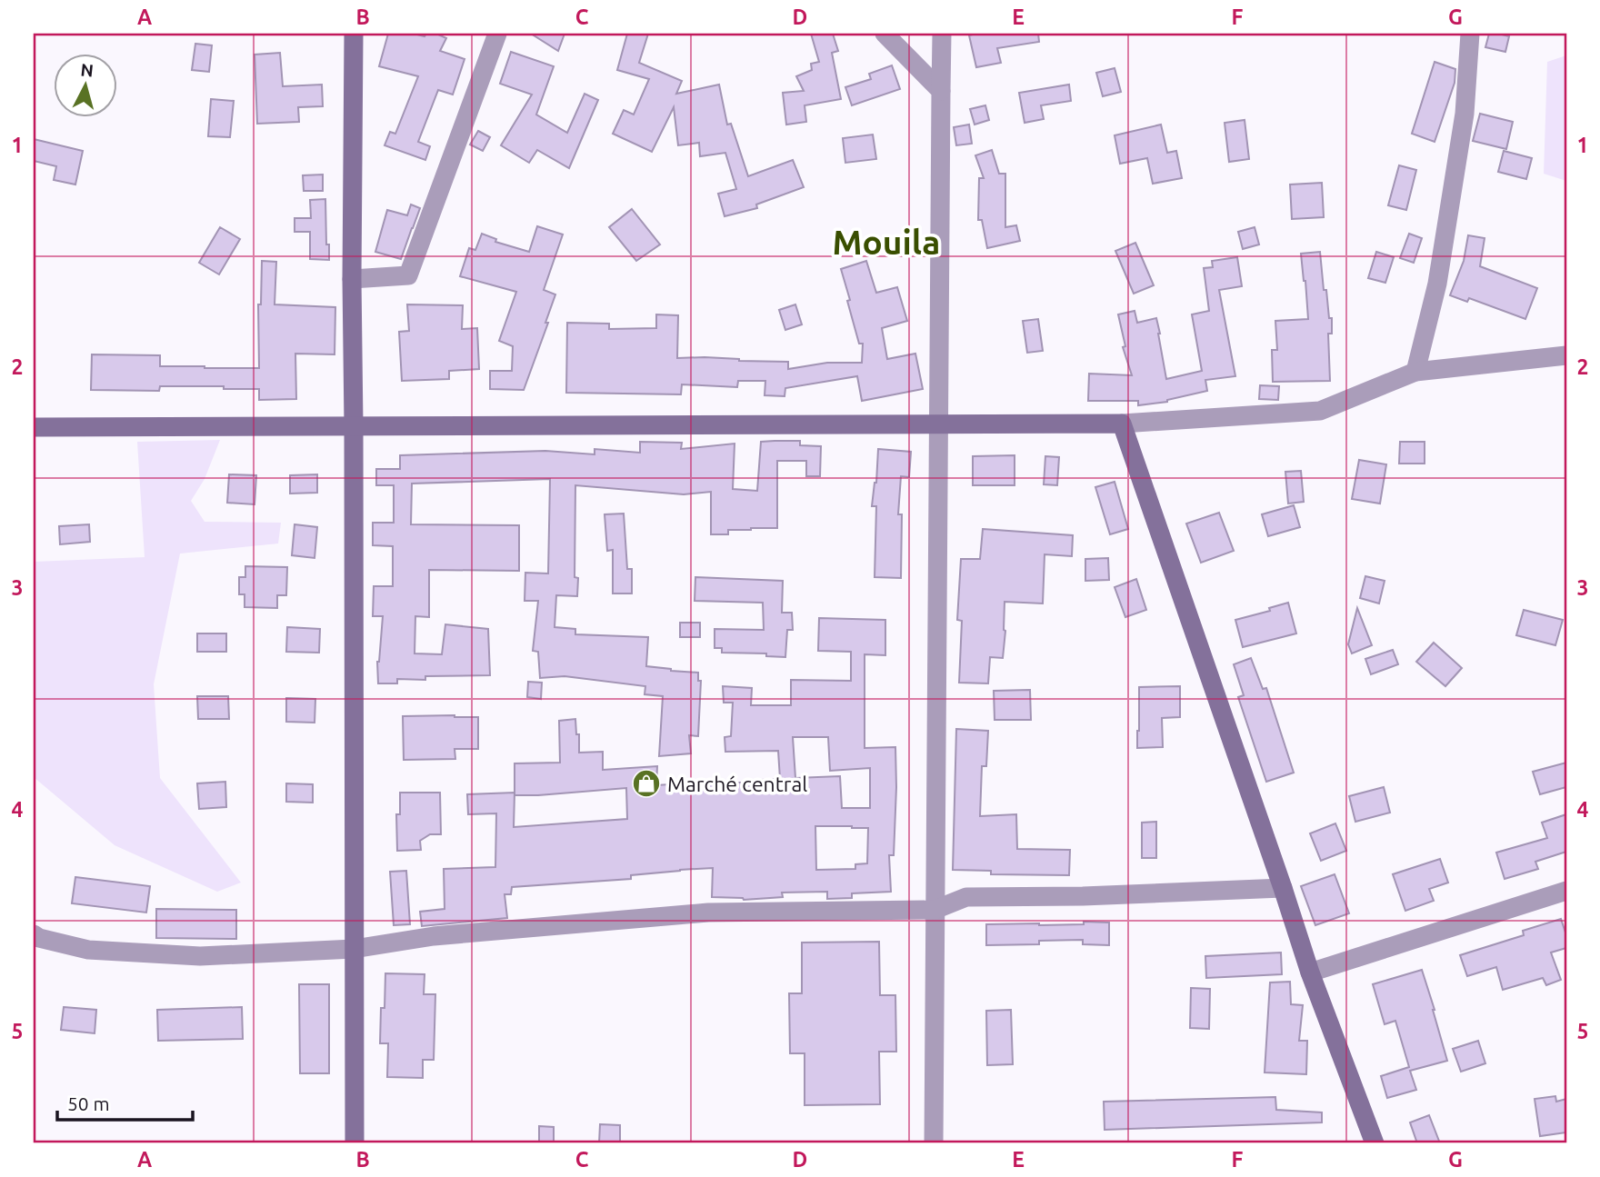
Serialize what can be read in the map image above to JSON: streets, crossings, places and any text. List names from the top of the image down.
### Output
{
  "districts": ["Mouila"],
  "places": {
    "shop": ["Marché central"]
  },
  "scale_bar": "50 m",
  "north": "top",
  "grid": {
    "columns": [
      "A",
      "B",
      "C",
      "D",
      "E",
      "F",
      "G"
    ],
    "rows": [
      "1",
      "2",
      "3",
      "4",
      "5"
    ]
  }
}
